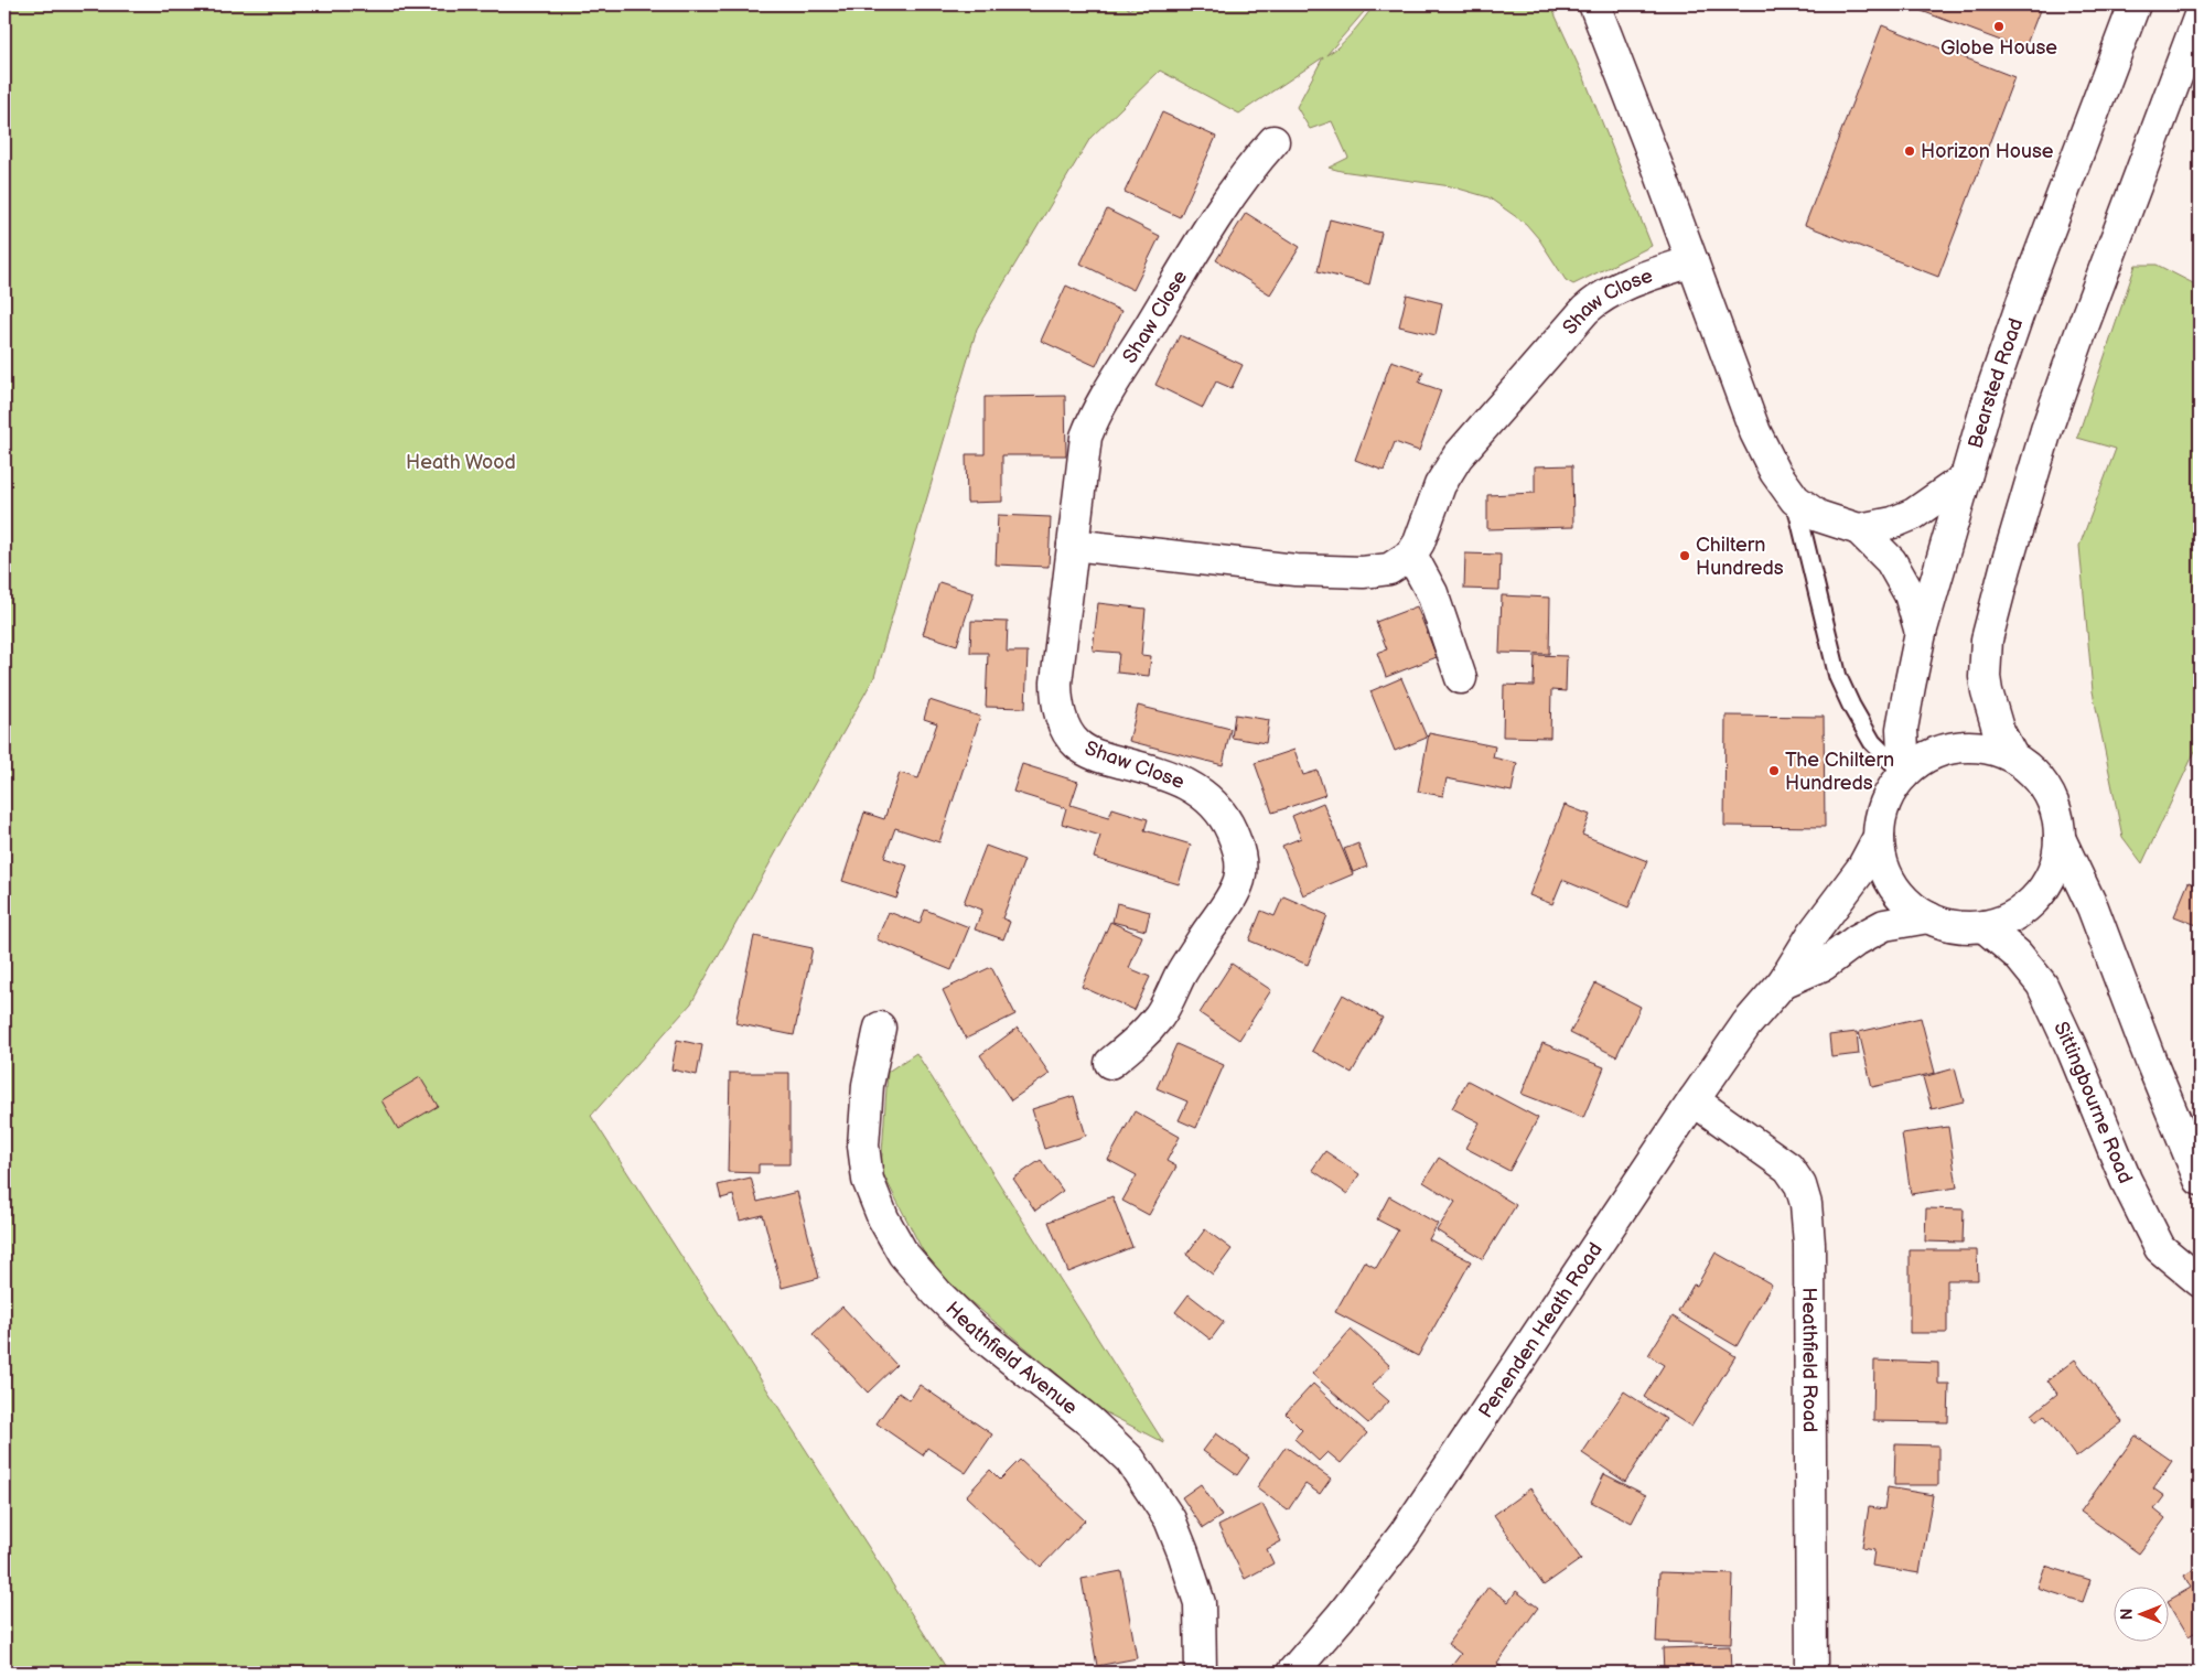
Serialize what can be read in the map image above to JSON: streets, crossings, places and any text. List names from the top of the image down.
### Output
{
  "streets": {
    "main road": [
      "Shaw Close",
      "Bearsted Road",
      "Sittingbourne Road",
      "Penenden Heath Road",
      "Heathfield Avenue",
      "Heathfield Road"
    ]
  },
  "crossings": [
    ["Bearsted Road", "Sittingbourne Road"],
    ["Bearsted Road", "Penenden Heath Road"],
    ["Sittingbourne Road", "Penenden Heath Road"],
    ["Penenden Heath Road", "Heathfield Road"]
  ],
  "parks": ["Heath Wood"],
  "places": [
    "Globe House",
    "Horizon House",
    "Chiltern Hundreds",
    "The Chiltern Hundreds"
  ],
  "north": "left"
}
